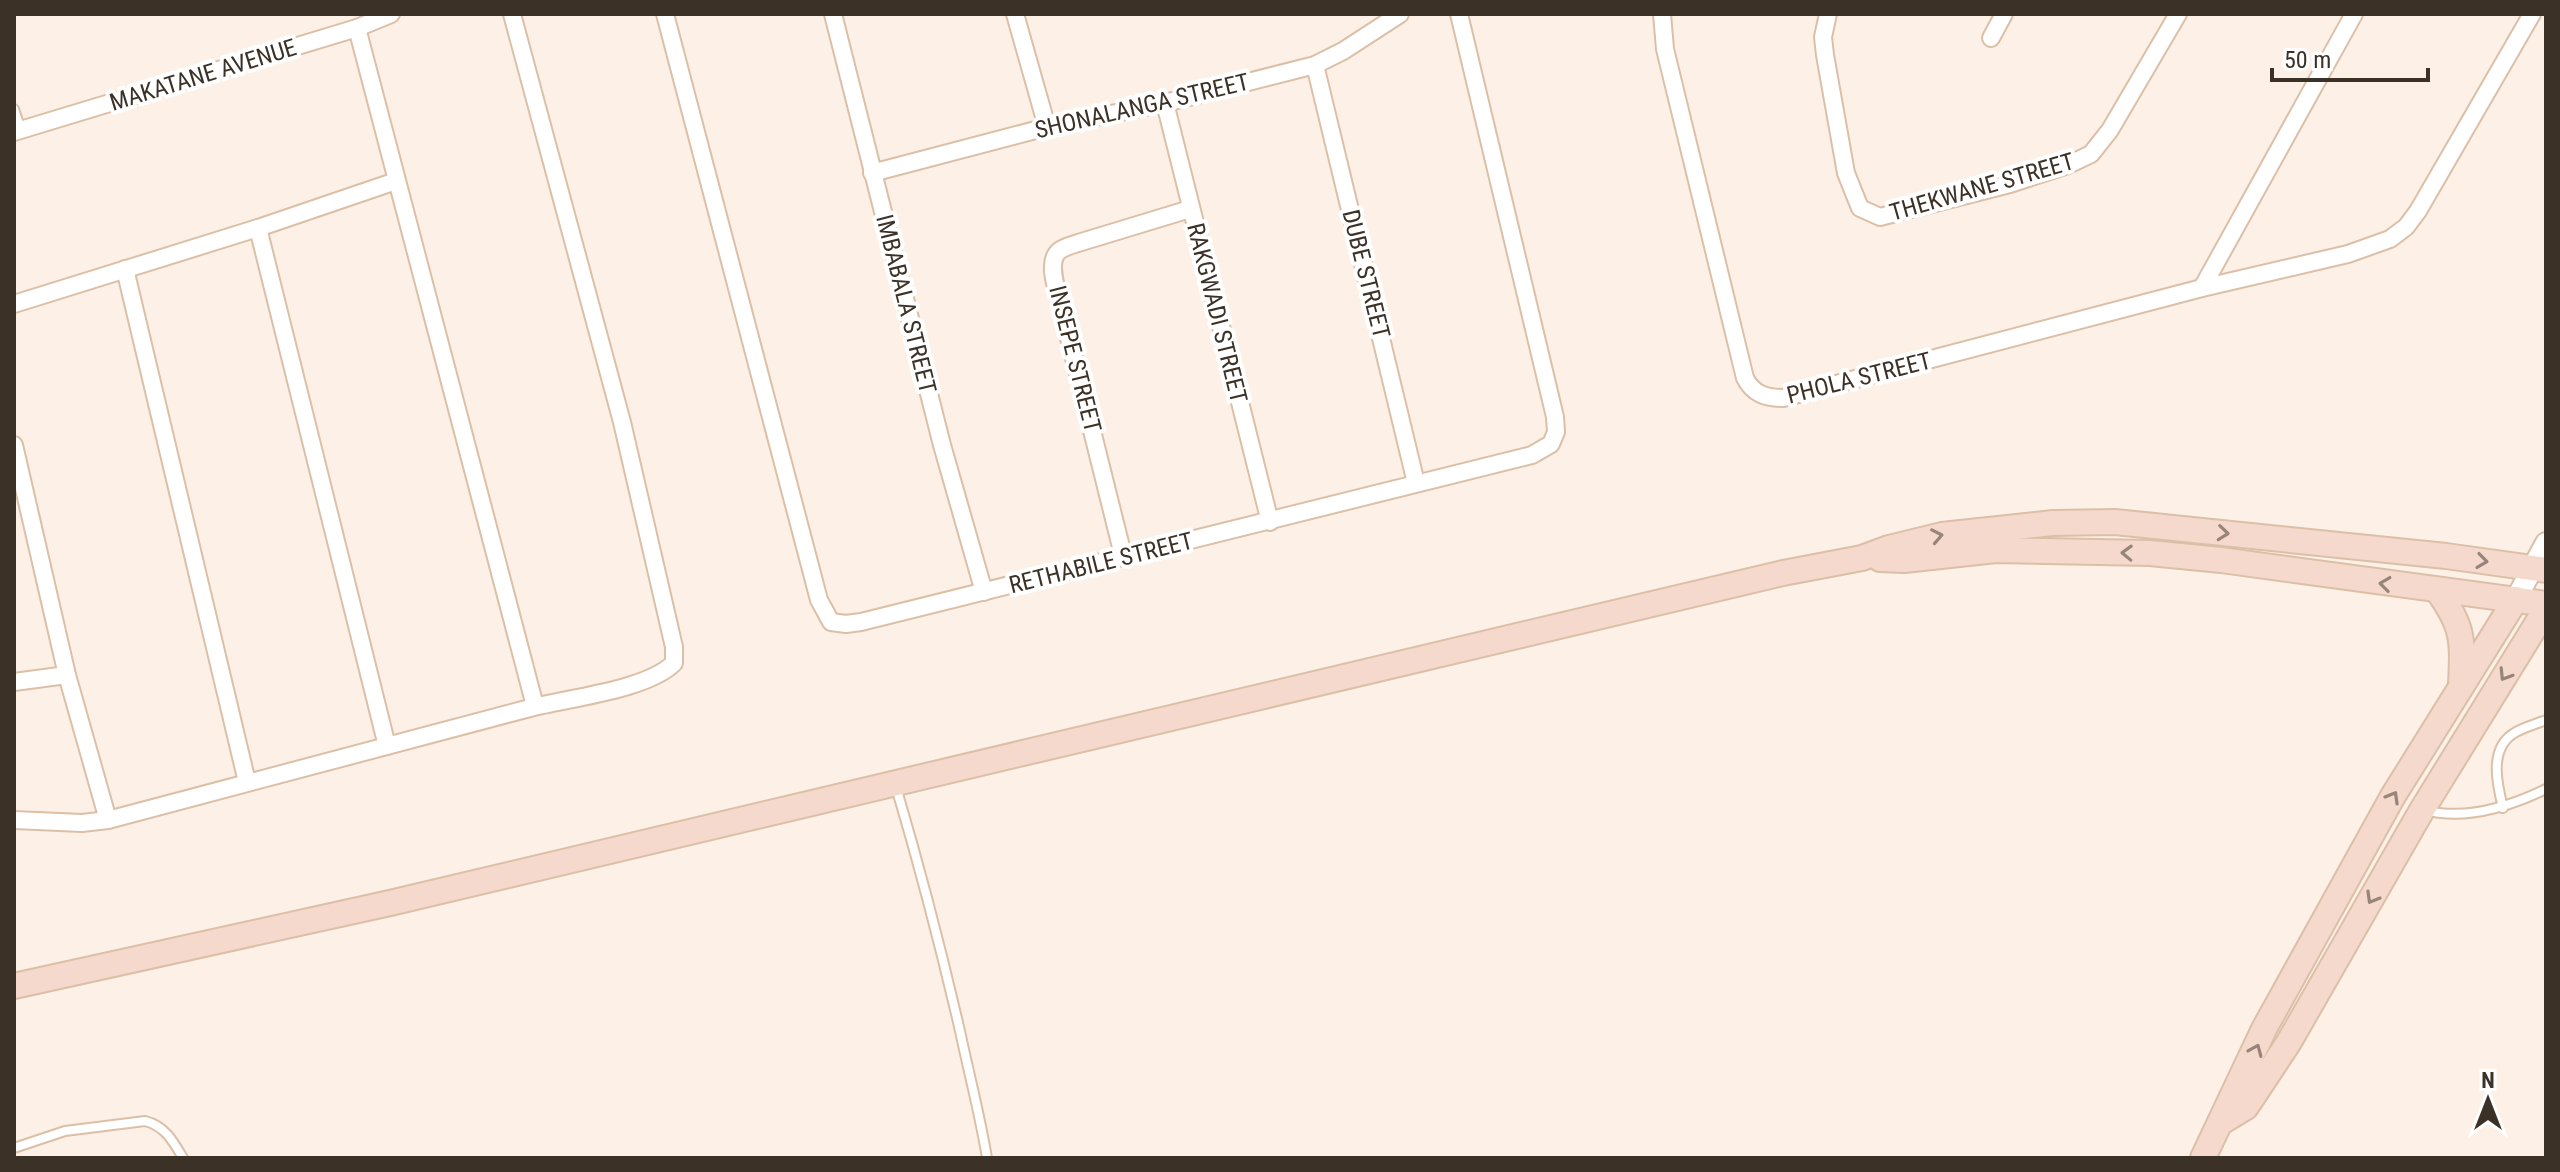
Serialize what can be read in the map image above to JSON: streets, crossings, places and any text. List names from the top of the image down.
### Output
{
  "streets": {
    "street": [
      "MAKATANE AVENUE",
      "SHONALANGA STREET",
      "THEKWANE STREET",
      "DUBE STREET",
      "IMBABALA STREET",
      "RAKGWADI STREET",
      "INSEPE STREET",
      "PHOLA STREET",
      "RETHABILE STREET"
    ]
  },
  "crossings": [
    ["SHONALANGA STREET", "DUBE STREET"],
    ["SHONALANGA STREET", "IMBABALA STREET"],
    ["SHONALANGA STREET", "RAKGWADI STREET"],
    ["DUBE STREET", "RETHABILE STREET"],
    ["IMBABALA STREET", "RETHABILE STREET"],
    ["RAKGWADI STREET", "INSEPE STREET"],
    ["RAKGWADI STREET", "RETHABILE STREET"],
    ["INSEPE STREET", "RETHABILE STREET"]
  ],
  "scale_bar": "50 m",
  "north": "top"
}
